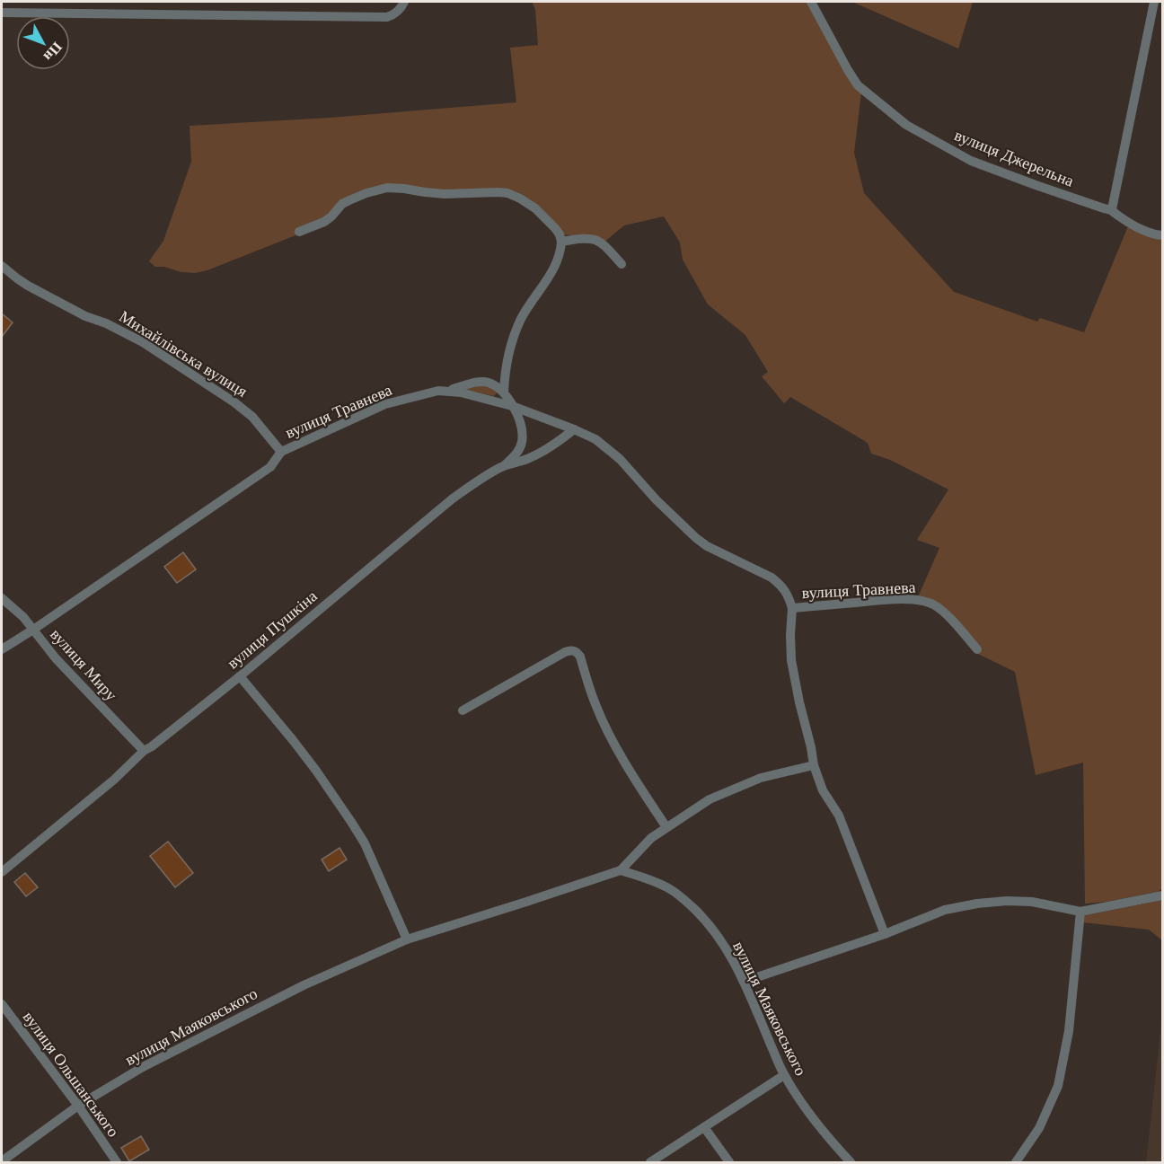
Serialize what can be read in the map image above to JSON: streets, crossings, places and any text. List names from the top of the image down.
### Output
{
  "streets": {
    "street": [
      "вулиця Джерельна",
      "Михайлівська вулиця",
      "вулиця Травнева",
      "вулиця Пушкіна",
      "вулиця Миру",
      "вулиця Маяковського",
      "вулиця Ольшанського"
    ]
  },
  "crossings": [
    ["Михайлівська вулиця", "вулиця Травнева"],
    ["вулиця Травнева", "вулиця Пушкіна"],
    ["вулиця Травнева", "вулиця Миру"],
    ["вулиця Пушкіна", "вулиця Миру"],
    ["вулиця Маяковського", "вулиця Ольшанського"]
  ],
  "north": "bottom right"
}
